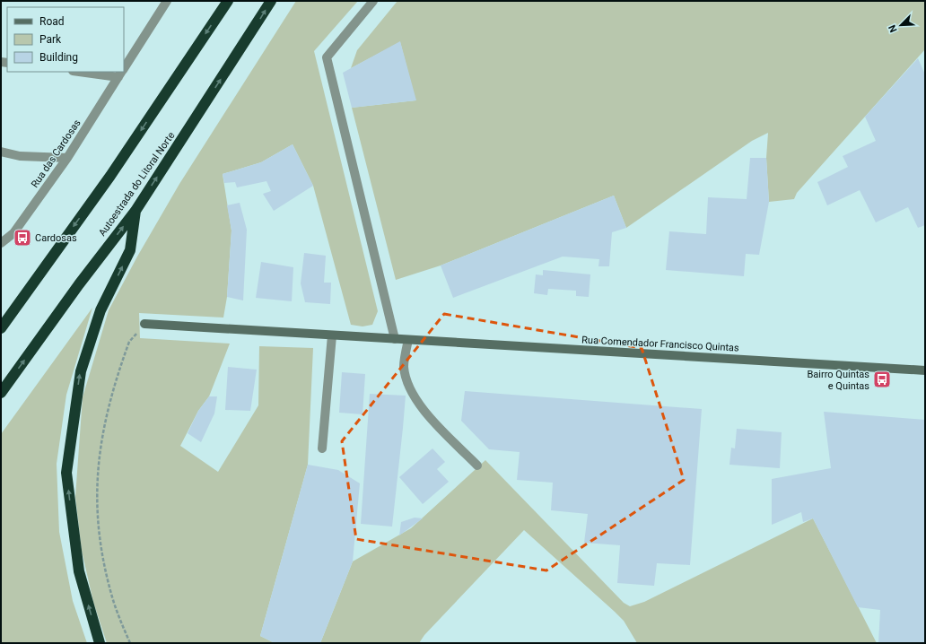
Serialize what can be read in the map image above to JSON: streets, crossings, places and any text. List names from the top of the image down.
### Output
{
  "streets": {
    "highway": ["Autoestrada do Litoral Norte"],
    "street": ["Rua das Cardosas", "Rua Comendador Francisco Quintas"]
  },
  "places": {
    "bus stop": ["Cardosas", "Bairro Quintas e Quintas"]
  },
  "legend": ["Road", "Park", "Building"],
  "north": "bottom left"
}
